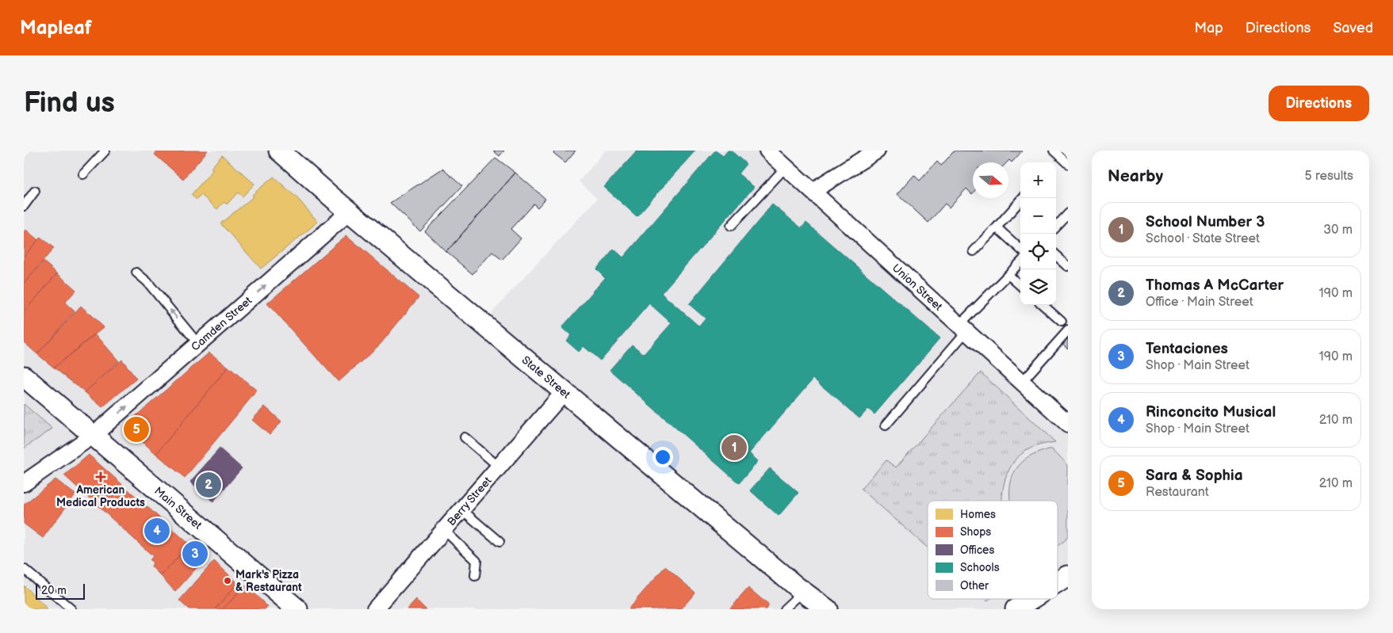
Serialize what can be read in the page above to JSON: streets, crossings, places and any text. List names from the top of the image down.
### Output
{
  "streets": {
    "street": [
      "Union Street",
      "Camden Street",
      "State Street",
      "Berry Street",
      "Main Street"
    ]
  },
  "crossings": [
    ["Camden Street", "State Street"],
    ["Camden Street", "Main Street"],
    ["State Street", "Berry Street"]
  ],
  "one_way": ["Camden Street"],
  "places": {
    "health": ["American Medical Products"],
    "other": ["Mark's Pizza & Restaurant"]
  },
  "legend": [
    "Homes",
    "Shops",
    "Offices",
    "Schools",
    "Other"
  ],
  "scale_bar": "20 m",
  "north": "right",
  "page": {
    "header": "Mapleaf",
    "nav": ["Map", "Directions", "Saved"],
    "buttons": "Directions",
    "title": "Find us",
    "heading": ["Nearby", "5 results"],
    "map_buttons": ["+", "−"],
    "list": [
      {
        "mark": "1",
        "name": "School Number 3",
        "note": "School · State Street",
        "value": "30 m"
      },
      {
        "mark": "2",
        "name": "Thomas A McCarter",
        "note": "Office · Main Street",
        "value": "190 m"
      },
      {
        "mark": "3",
        "name": "Tentaciones",
        "note": "Shop · Main Street",
        "value": "190 m"
      },
      {
        "mark": "4",
        "name": "Rinconcito Musical",
        "note": "Shop · Main Street",
        "value": "210 m"
      },
      {
        "mark": "5",
        "name": "Sara & Sophia",
        "note": "Restaurant",
        "value": "210 m"
      }
    ],
    "pins": [
      "5",
      "1",
      "2",
      "4",
      "3"
    ],
    "scale": "20 m"
  }
}
